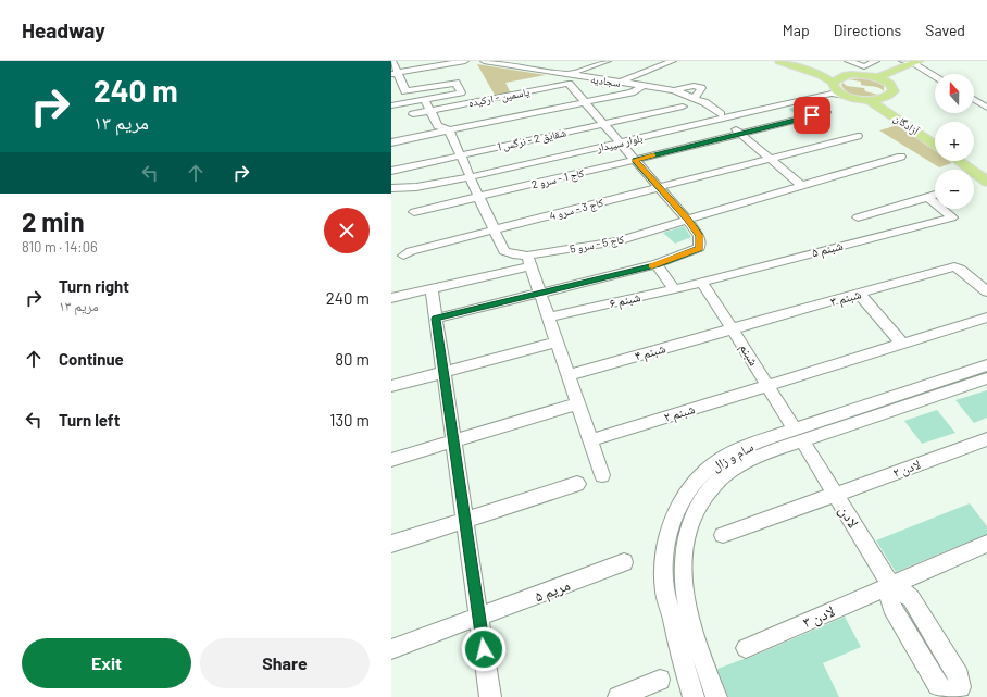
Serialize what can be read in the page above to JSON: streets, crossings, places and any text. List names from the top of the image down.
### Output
{
  "streets": {
    "main road": ["آزادگان"],
    "street": [
      "سجادیه",
      "یاسمین - ارکیده",
      "شقایق 2 - نرگس 1",
      "بلوار سپیدار",
      "کاج 1 - سرو 2",
      "کاج 3 - سرو 4",
      "کاج 5 - سرو 5",
      "شبنم ۵",
      "شبنم ۳",
      "شبنم ۶",
      "شبنم ۴",
      "شبنم",
      "شبنم ۲",
      "سام و زال",
      "لادن ۲",
      "لادن",
      "مریم ۵",
      "لادن ۳"
    ]
  },
  "crossings": [
    ["سجادیه", "یاسمین - ارکیده"],
    ["سجادیه", "بلوار سپیدار"],
    ["کاج 3 - سرو 4", "کاج 5 - سرو 5"],
    ["شبنم ۵", "شبنم ۶"],
    ["شبنم ۵", "شبنم"],
    ["شبنم ۳", "شبنم ۴"],
    ["شبنم ۳", "شبنم"],
    ["شبنم ۶", "شبنم"],
    ["شبنم ۴", "شبنم"],
    ["شبنم", "شبنم ۲"],
    ["شبنم", "سام و زال"],
    ["شبنم", "لادن"],
    ["سام و زال", "لادن"],
    ["لادن ۲", "لادن"],
    ["لادن", "لادن ۳"]
  ],
  "north": "top",
  "page": {
    "header": "Headway",
    "nav": ["Map", "Directions", "Saved"],
    "turn": ["240 m", "مریم ۱۳"],
    "map_buttons": ["+", "−"],
    "heading": ["2 min", "810 m · 14:06"],
    "list": [
      {
        "name": "Turn right",
        "note": "مریم ۱۳",
        "value": "240 m"
      },
      {
        "name": "Continue",
        "value": "80 m"
      },
      {
        "name": "Turn left",
        "value": "130 m"
      }
    ],
    "buttons": ["Exit", "Share"]
  }
}
